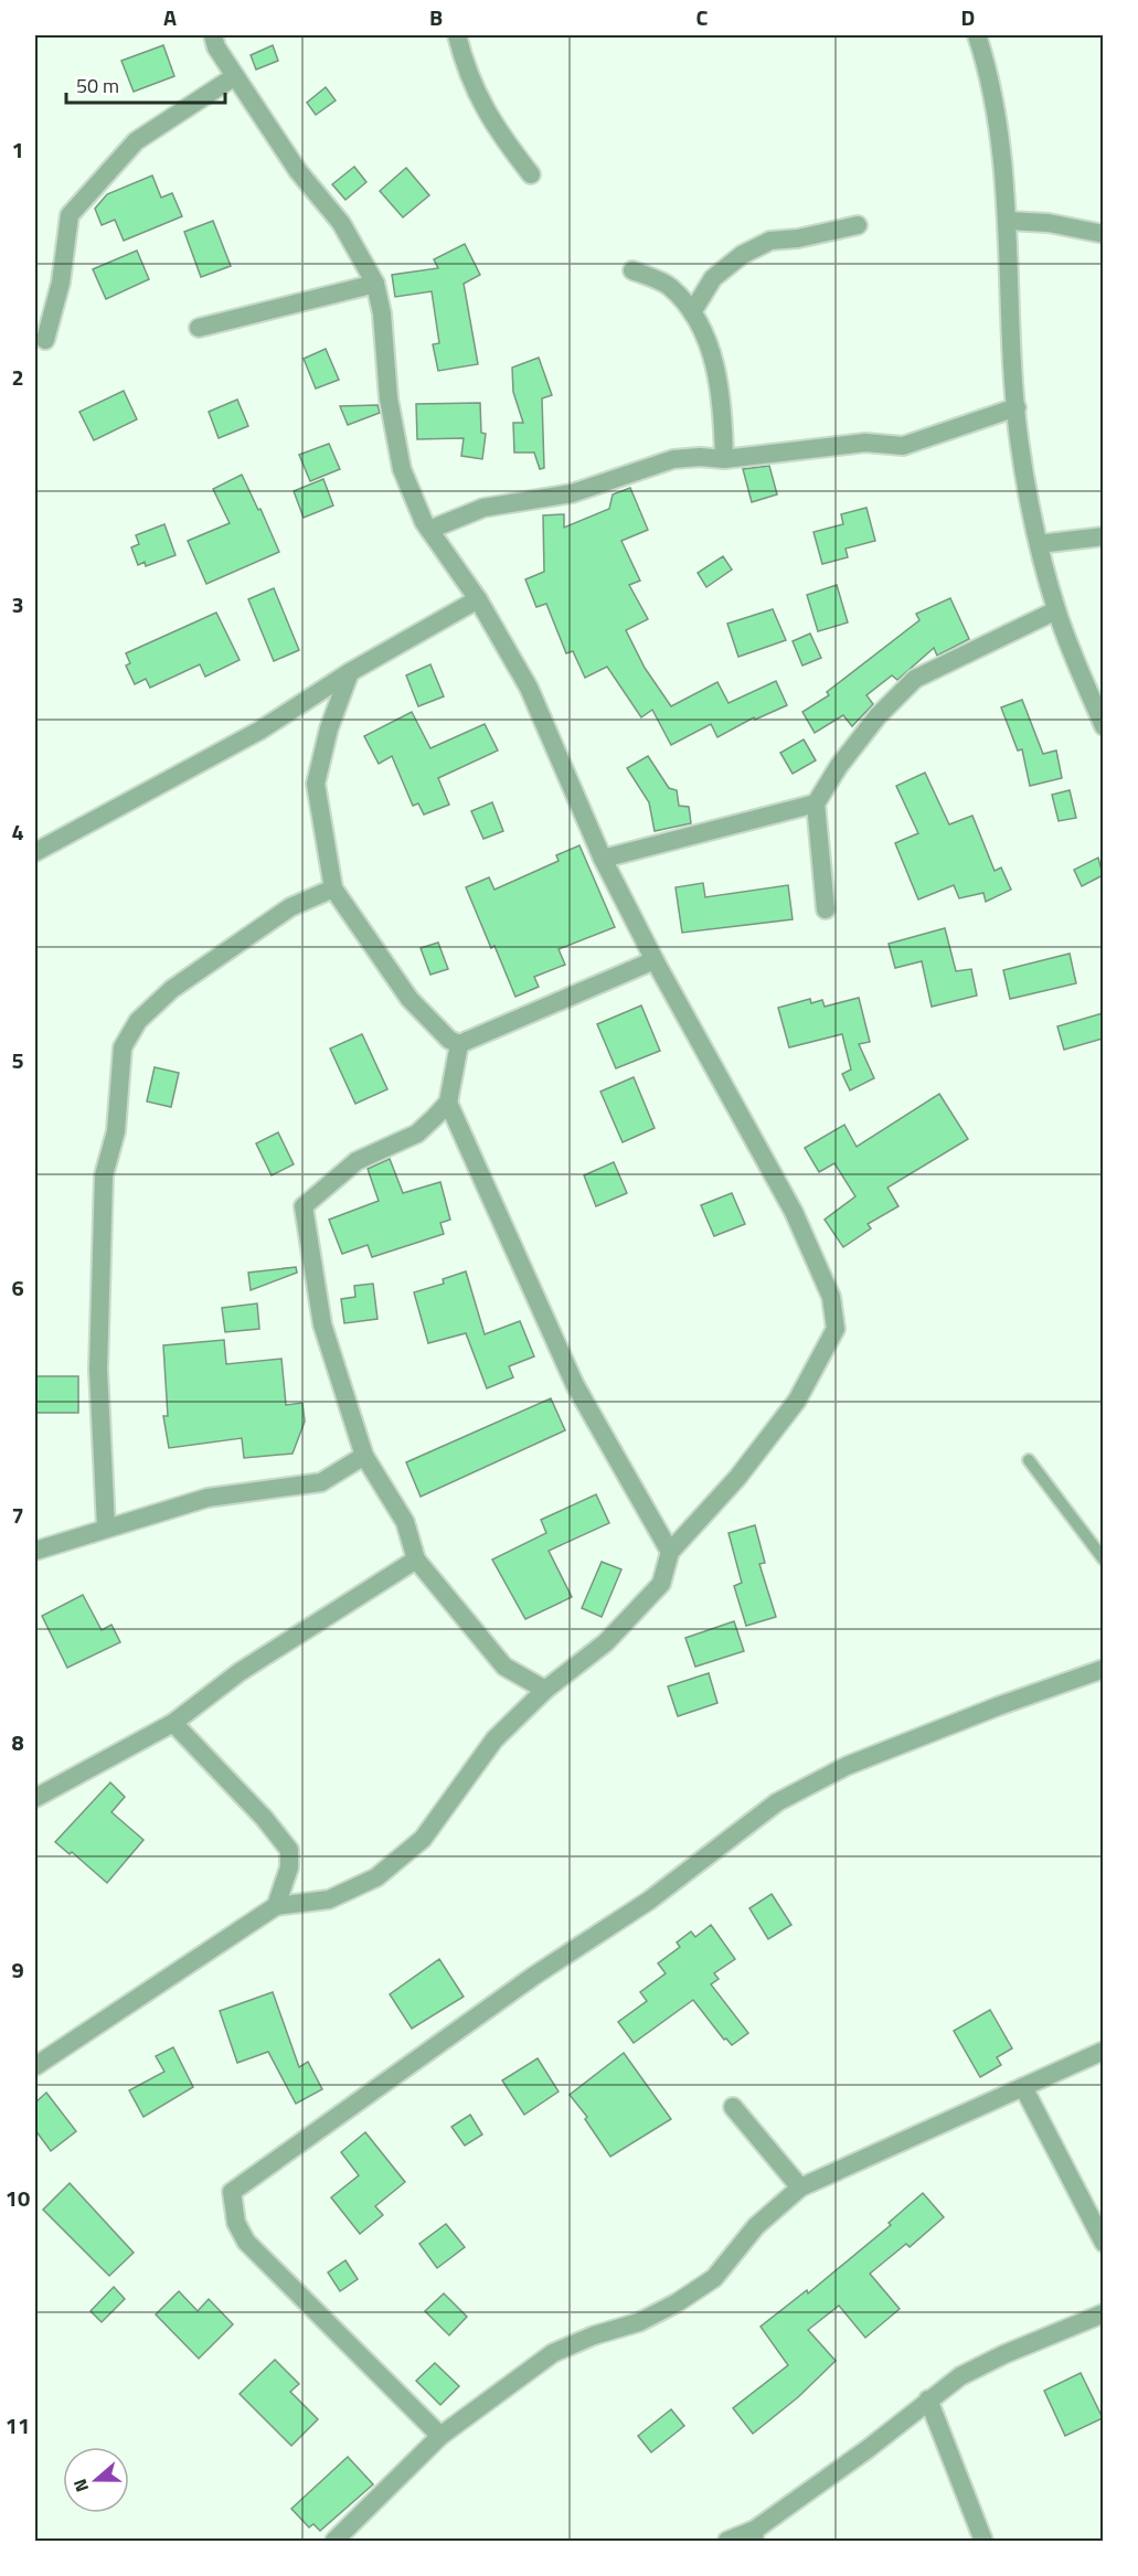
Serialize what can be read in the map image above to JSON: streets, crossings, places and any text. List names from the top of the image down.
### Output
{
  "scale_bar": "50 m",
  "north": "left",
  "grid": {
    "columns": [
      "A",
      "B",
      "C",
      "D"
    ],
    "rows": [
      "1",
      "2",
      "3",
      "4",
      "5",
      "6",
      "7",
      "8",
      "9",
      "10",
      "11"
    ]
  }
}
